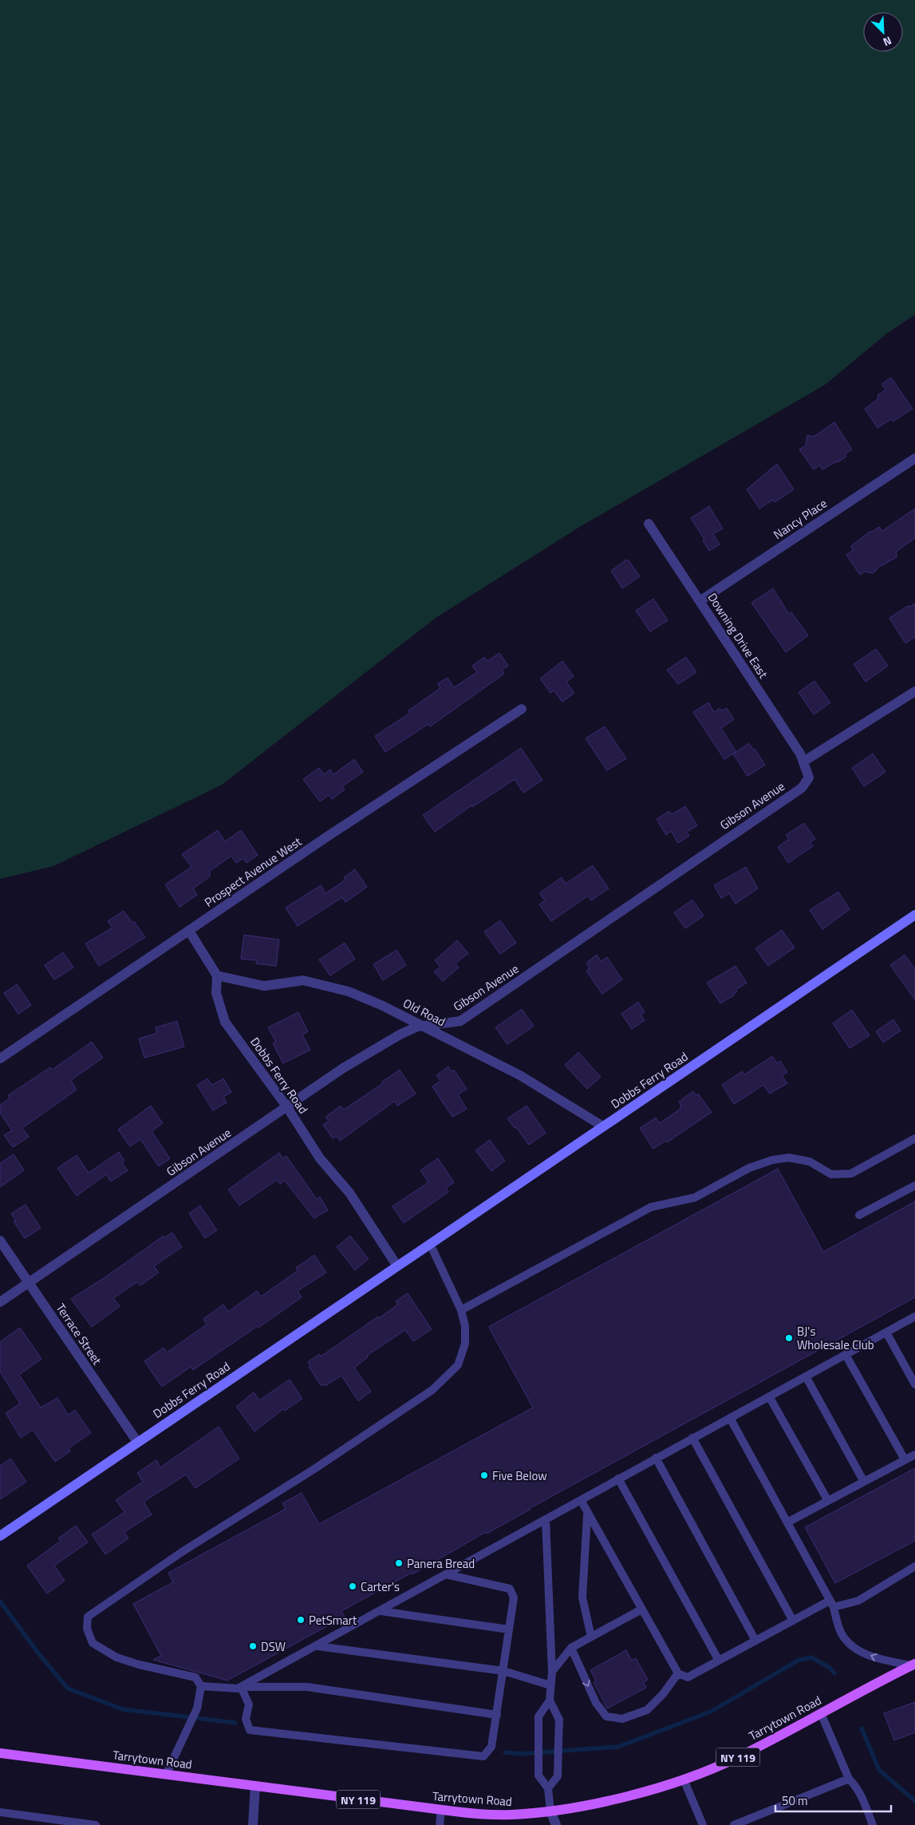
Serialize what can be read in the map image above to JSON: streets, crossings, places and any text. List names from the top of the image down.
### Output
{
  "streets": {
    "main road": ["Dobbs Ferry Road", "Tarrytown Road", "NY 119"],
    "street": [
      "Nancy Place",
      "Downing Drive East",
      "Gibson Avenue",
      "Prospect Avenue West",
      "Old Road",
      "Terrace Street"
    ]
  },
  "crossings": [
    ["Nancy Place", "Downing Drive East"],
    ["Downing Drive East", "Gibson Avenue"],
    ["Gibson Avenue", "Old Road"],
    ["Gibson Avenue", "Dobbs Ferry Road"],
    ["Gibson Avenue", "Terrace Street"],
    ["Old Road", "Dobbs Ferry Road"],
    ["Dobbs Ferry Road", "Terrace Street"]
  ],
  "places": [
    "BJ's Wholesale Club",
    "Five Below",
    "Panera Bread",
    "Carter's",
    "PetSmart",
    "DSW"
  ],
  "scale_bar": "50 m",
  "north": "bottom right"
}
